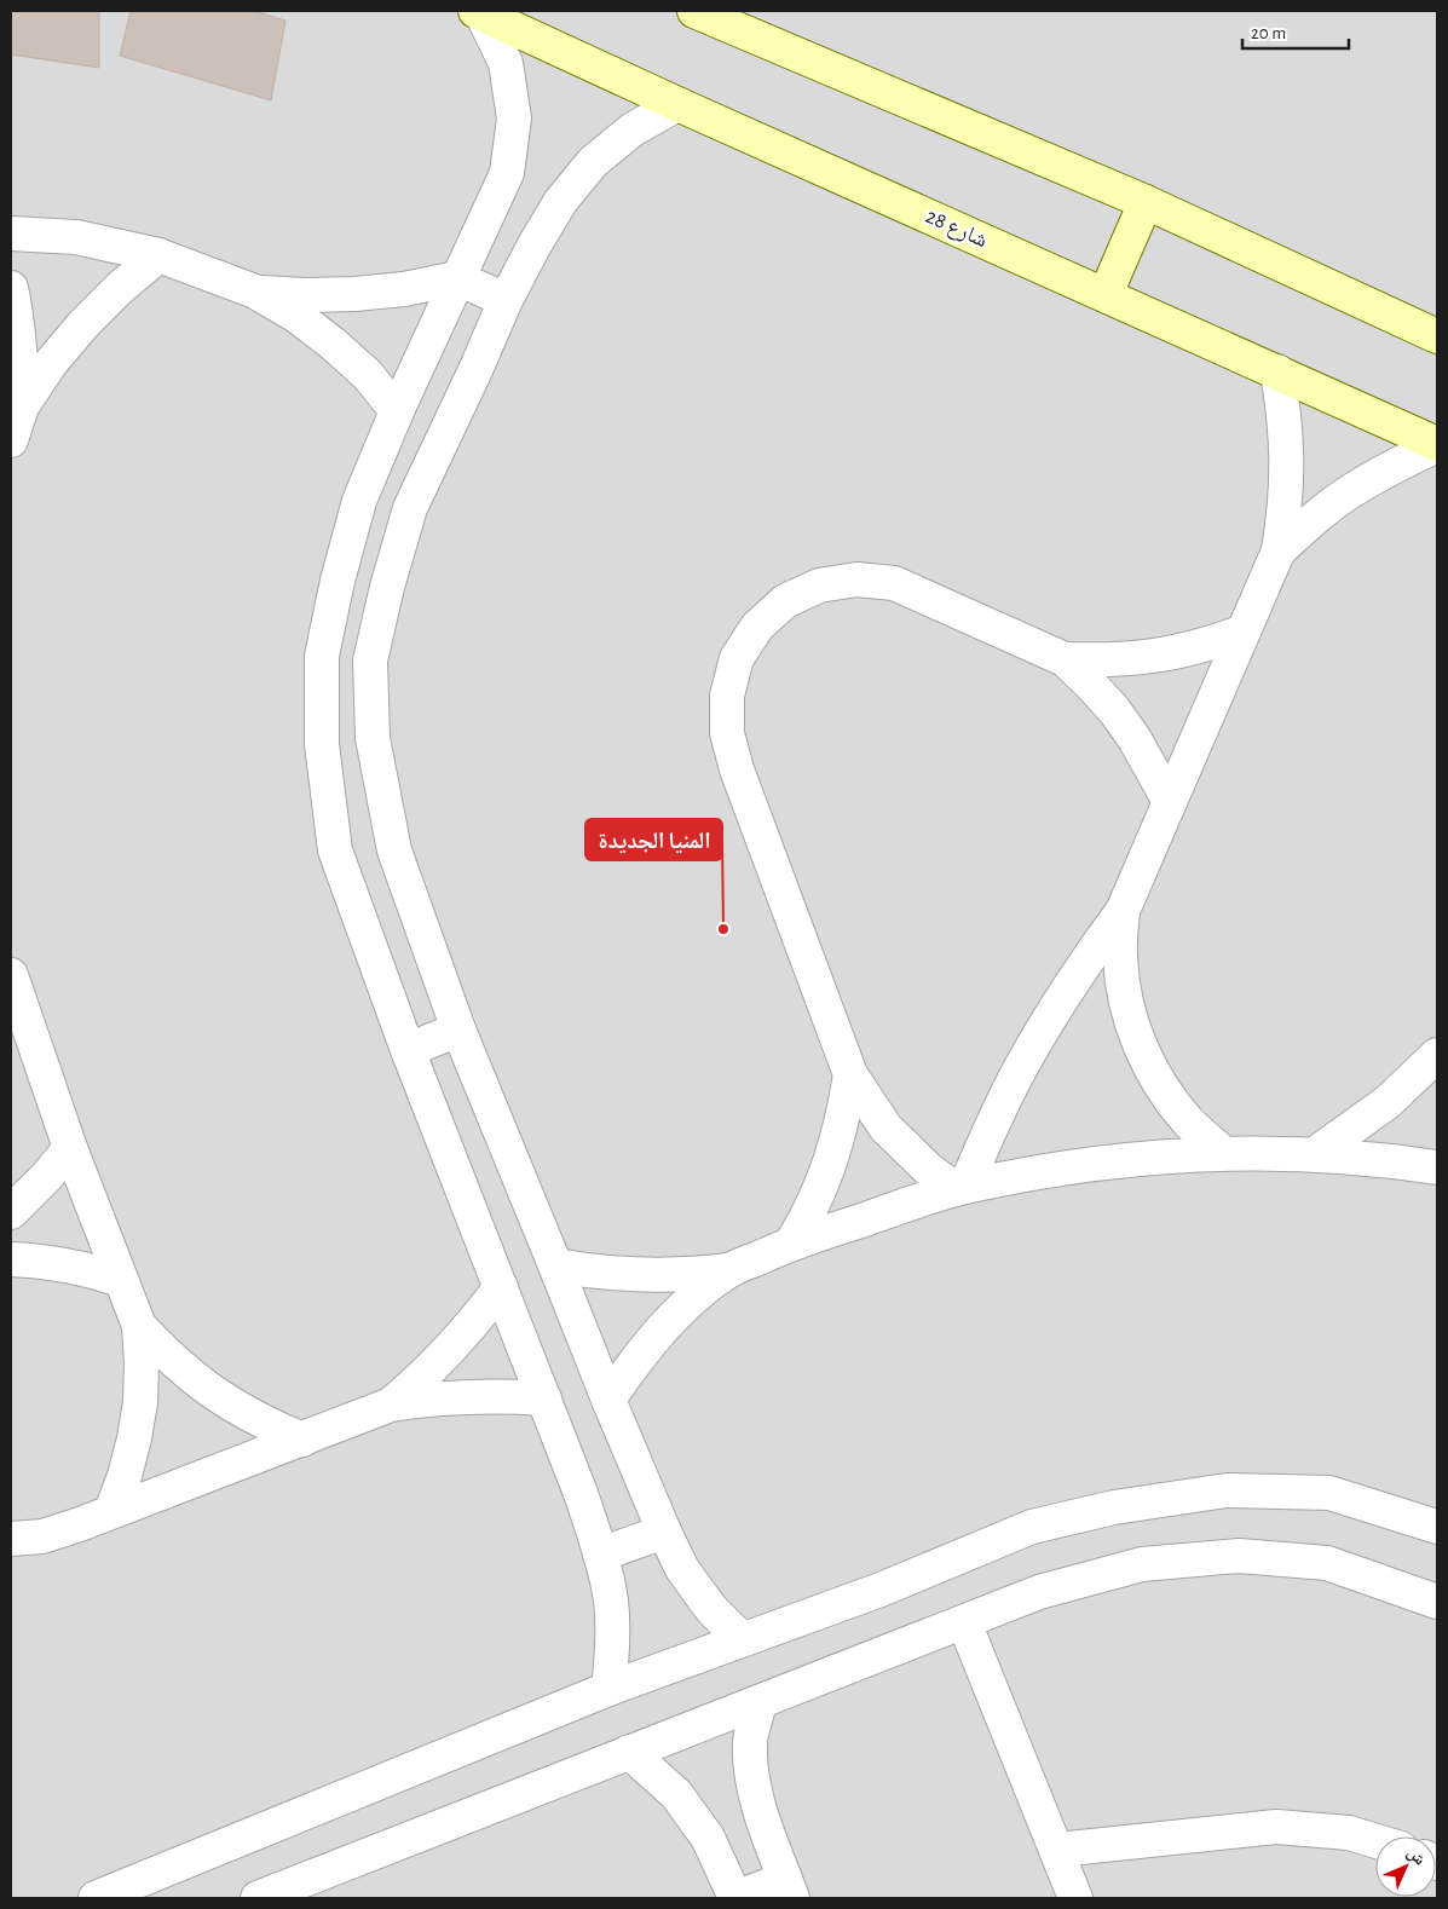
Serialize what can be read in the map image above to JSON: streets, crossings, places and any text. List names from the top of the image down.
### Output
{
  "streets": {
    "street": ["شارع 28"]
  },
  "places": ["المنيا الجديدة"],
  "scale_bar": "20 m",
  "north": "top right"
}
